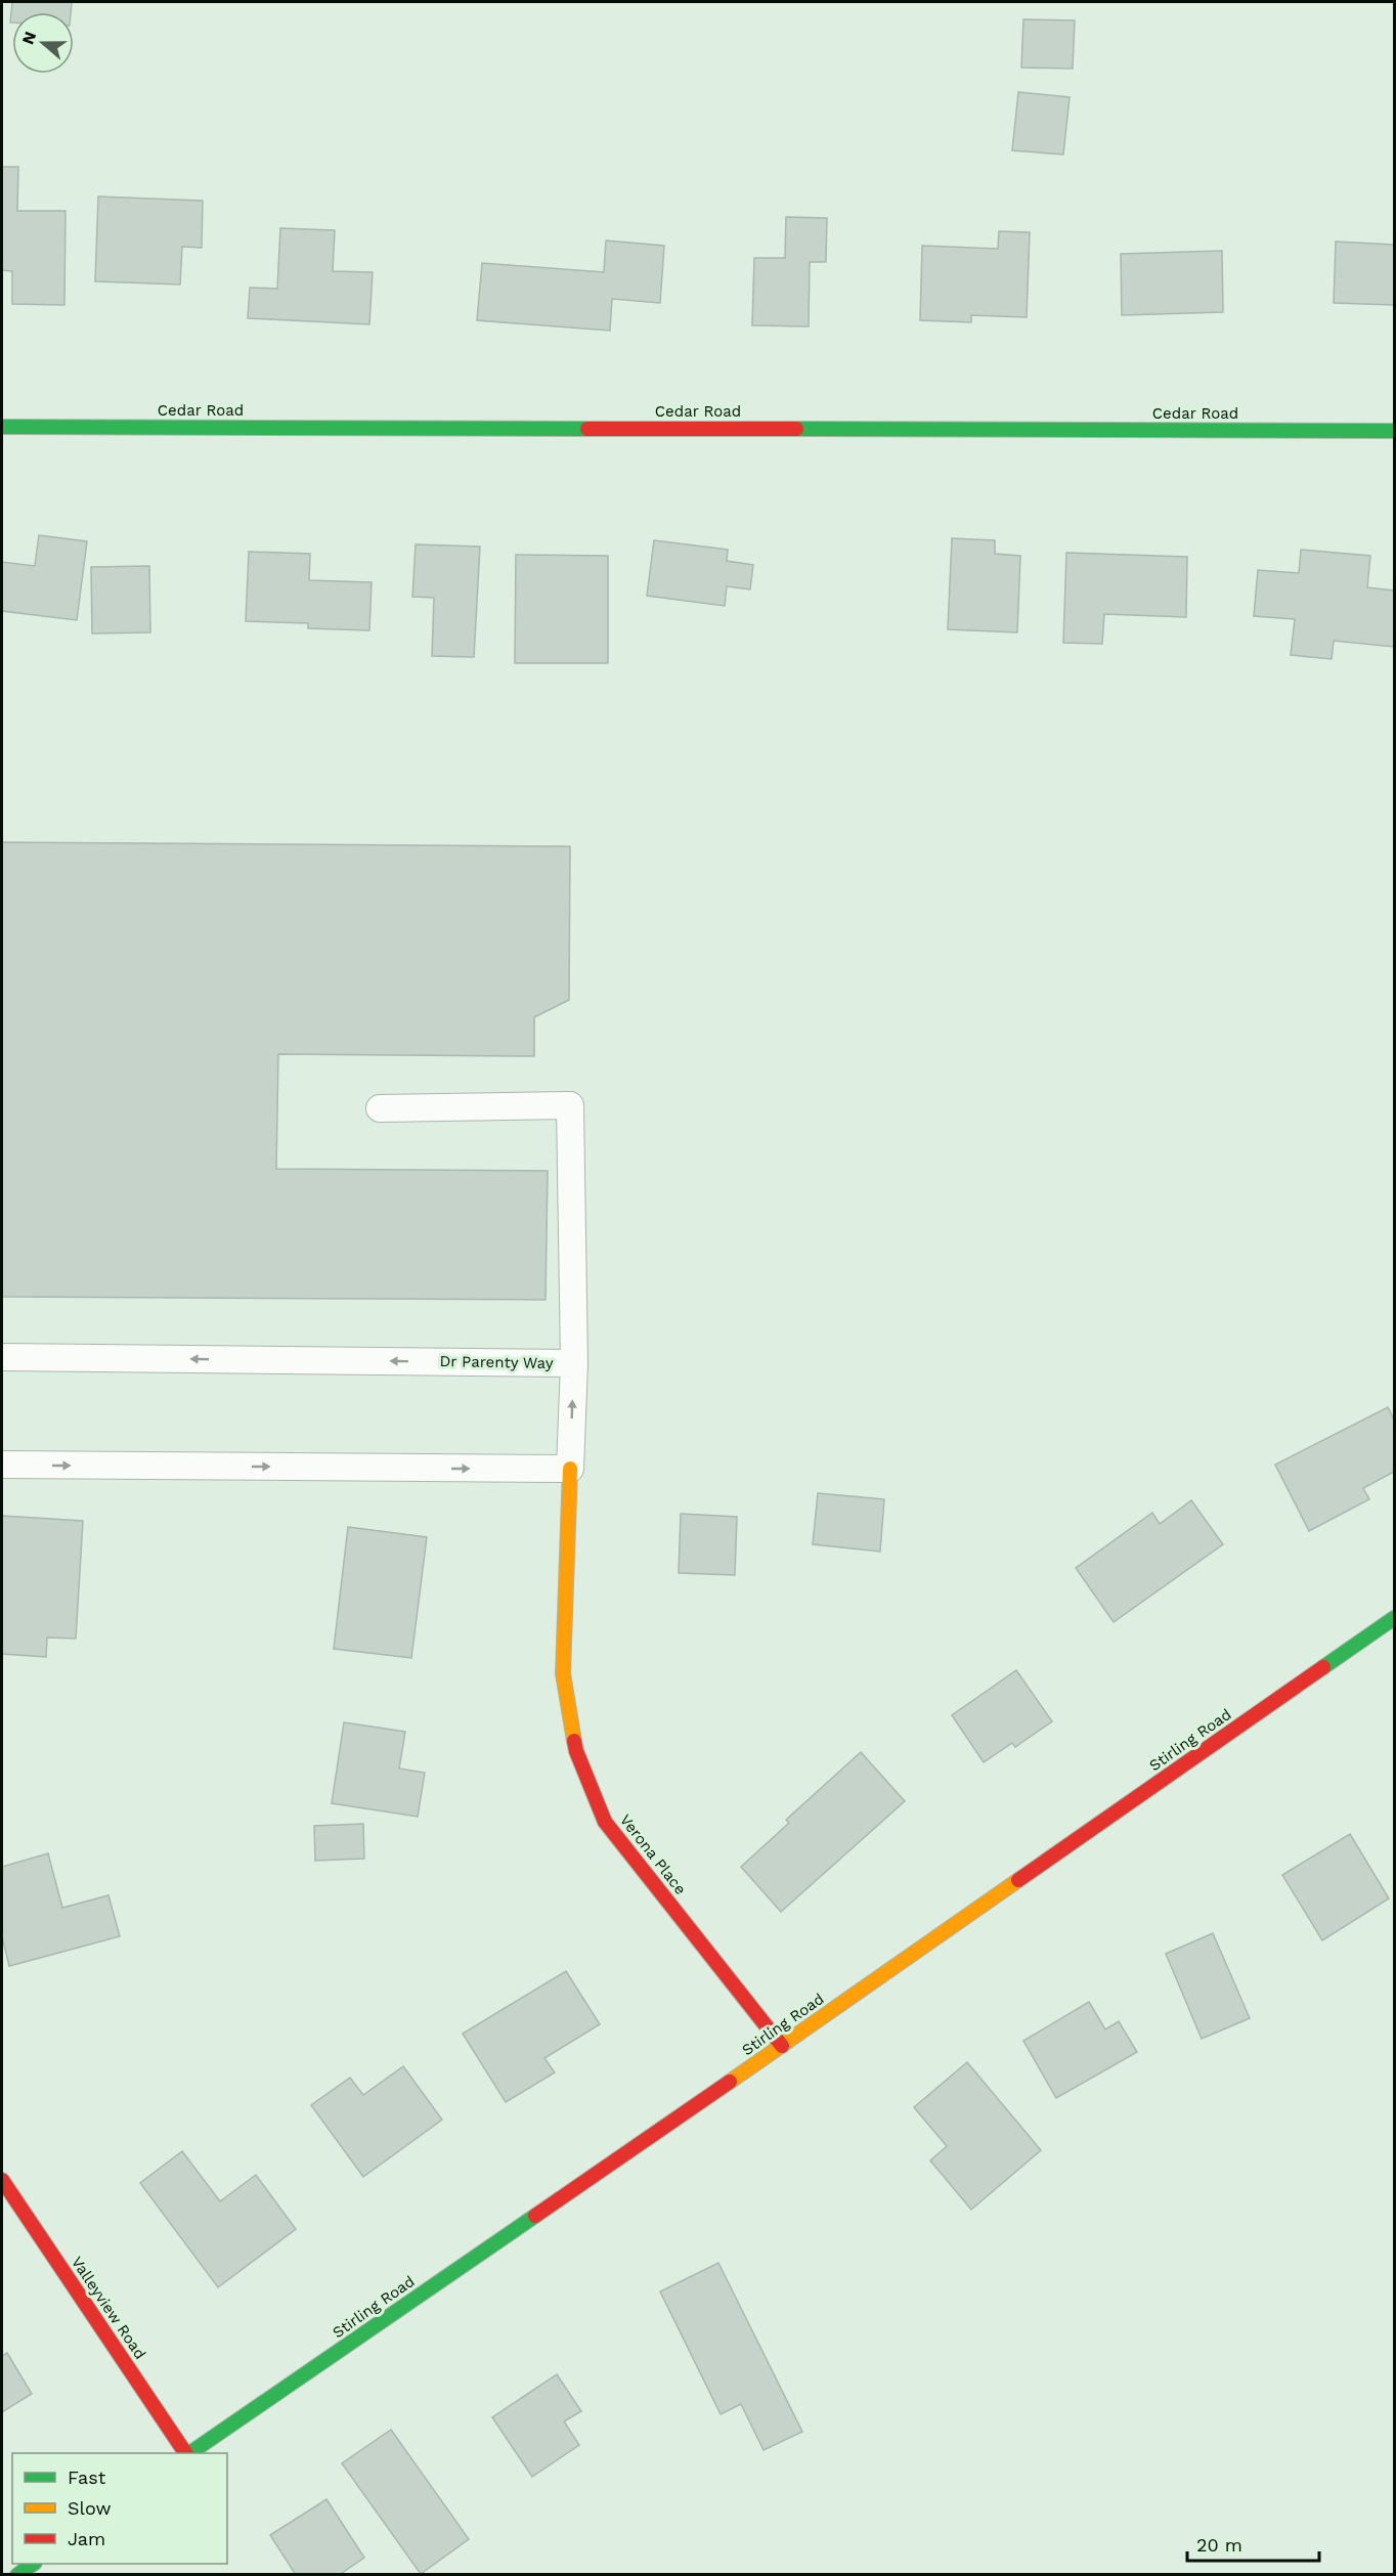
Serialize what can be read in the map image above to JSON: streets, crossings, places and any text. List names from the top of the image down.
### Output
{
  "streets": {
    "street": [
      "Cedar Road",
      "Stirling Road",
      "Verona Place",
      "Valleyview Road"
    ],
    "lane": ["Dr Parenty Way"]
  },
  "crossings": [
    ["Dr Parenty Way", "Verona Place"],
    ["Stirling Road", "Verona Place"]
  ],
  "legend": ["Fast", "Slow", "Jam"],
  "scale_bar": "20 m",
  "north": "left"
}
